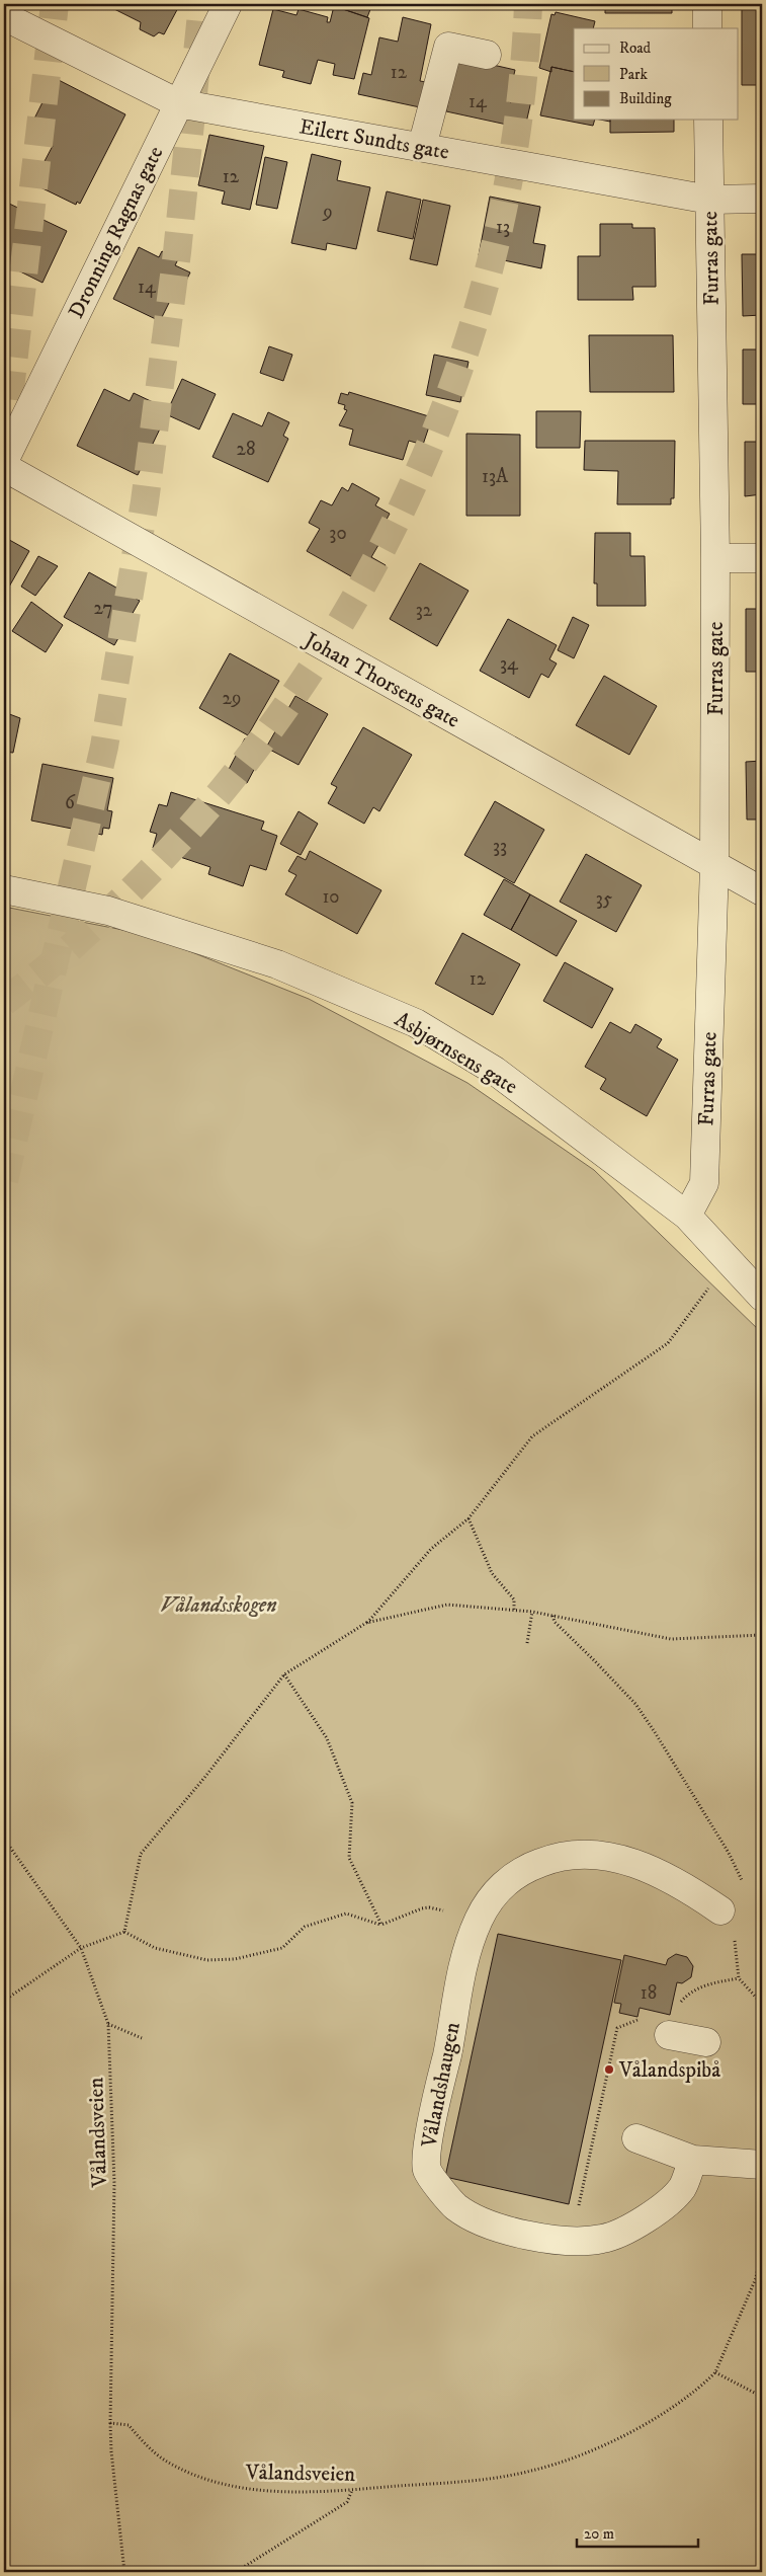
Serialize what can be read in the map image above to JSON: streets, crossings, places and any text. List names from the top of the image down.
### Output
{
  "streets": {
    "street": [
      "Eilert Sundts gate",
      "Dronning Ragnas gate",
      "Furras gate",
      "Johan Thorsens gate",
      "Asbjørnsens gate",
      "Vålandshaugen"
    ],
    "path": ["Vålandsveien"]
  },
  "crossings": [
    ["Eilert Sundts gate", "Dronning Ragnas gate"],
    ["Eilert Sundts gate", "Furras gate"],
    ["Furras gate", "Johan Thorsens gate"],
    ["Furras gate", "Asbjørnsens gate"]
  ],
  "parks": ["Vålandsskogen"],
  "places": ["Vålandspibå"],
  "house_numbers": [
    "12",
    "14",
    "12",
    "9",
    "13",
    "14",
    "28",
    "13A",
    "30",
    "27",
    "32",
    "34",
    "29",
    "6",
    "33",
    "10",
    "35",
    "12",
    "18"
  ],
  "legend": ["Road", "Park", "Building"],
  "scale_bar": "20 m"
}
